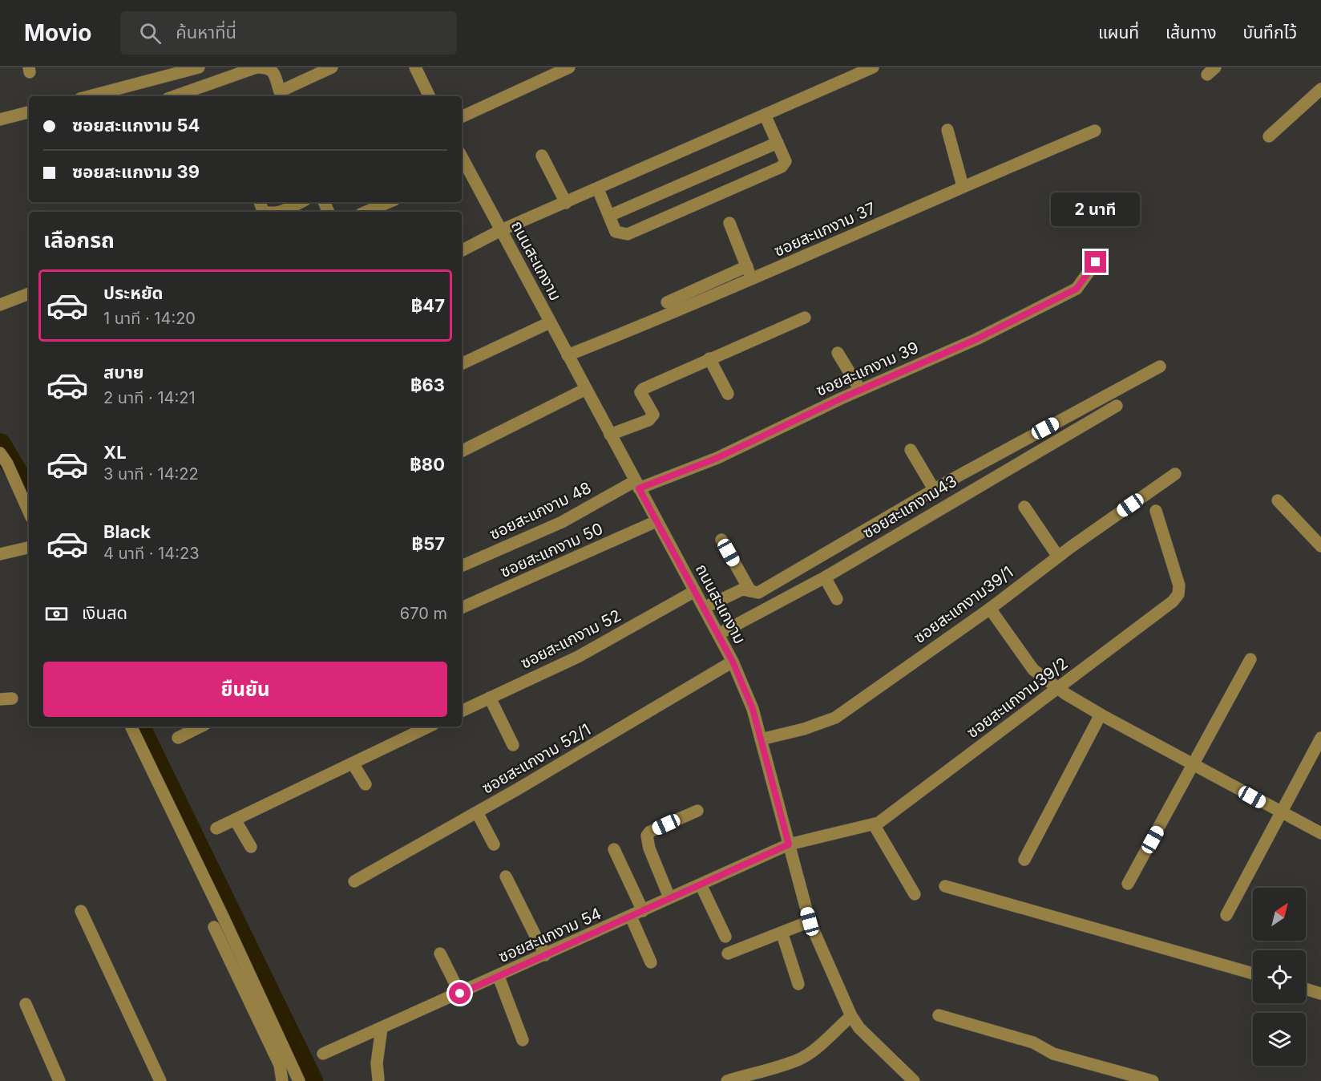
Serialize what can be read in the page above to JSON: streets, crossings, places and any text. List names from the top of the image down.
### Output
{
  "streets": {
    "street": [
      "ซอยสะแกงาม 37",
      "ถนนสะแกงาม",
      "ซอยสะแกงาม 39",
      "ซอยสะแกงาม43",
      "ซอยสะแกงาม 48",
      "ซอยสะแกงาม 50",
      "ซอยสะแกงาม39/1",
      "ซอยสะแกงาม 52",
      "ซอยสะแกงาม39/2",
      "ซอยสะแกงาม 52/1",
      "ซอยสะแกงาม 54"
    ]
  },
  "crossings": [
    ["ซอยสะแกงาม 37", "ถนนสะแกงาม"],
    ["ถนนสะแกงาม", "ซอยสะแกงาม 39"],
    ["ถนนสะแกงาม", "ซอยสะแกงาม43"],
    ["ถนนสะแกงาม", "ซอยสะแกงาม 48"],
    ["ถนนสะแกงาม", "ซอยสะแกงาม 50"],
    ["ถนนสะแกงาม", "ซอยสะแกงาม39/1"],
    ["ถนนสะแกงาม", "ซอยสะแกงาม 52"],
    ["ถนนสะแกงาม", "ซอยสะแกงาม39/2"],
    ["ถนนสะแกงาม", "ซอยสะแกงาม 52/1"],
    ["ถนนสะแกงาม", "ซอยสะแกงาม 54"],
    ["ซอยสะแกงาม 39", "ซอยสะแกงาม 48"],
    ["ซอยสะแกงาม39/2", "ซอยสะแกงาม 54"]
  ],
  "north": "top right",
  "page": {
    "header": "Movio",
    "search": "ค้นหาที่นี่",
    "nav": ["แผนที่", "เส้นทาง", "บันทึกไว้"],
    "banner": ["ซอยสะแกงาม 54", "ซอยสะแกงาม 39"],
    "bubble": "2 นาที",
    "heading": "เลือกรถ",
    "list": [
      {
        "name": "ประหยัด",
        "note": "1 นาที · 14:20",
        "value": "฿47"
      },
      {
        "name": "สบาย",
        "note": "2 นาที · 14:21",
        "value": "฿63"
      },
      {
        "name": "XL",
        "note": "3 นาที · 14:22",
        "value": "฿80"
      },
      {
        "name": "Black",
        "note": "4 นาที · 14:23",
        "value": "฿57"
      }
    ],
    "pay": ["เงินสด", "670 m"],
    "buttons": "ยืนยัน"
  }
}
